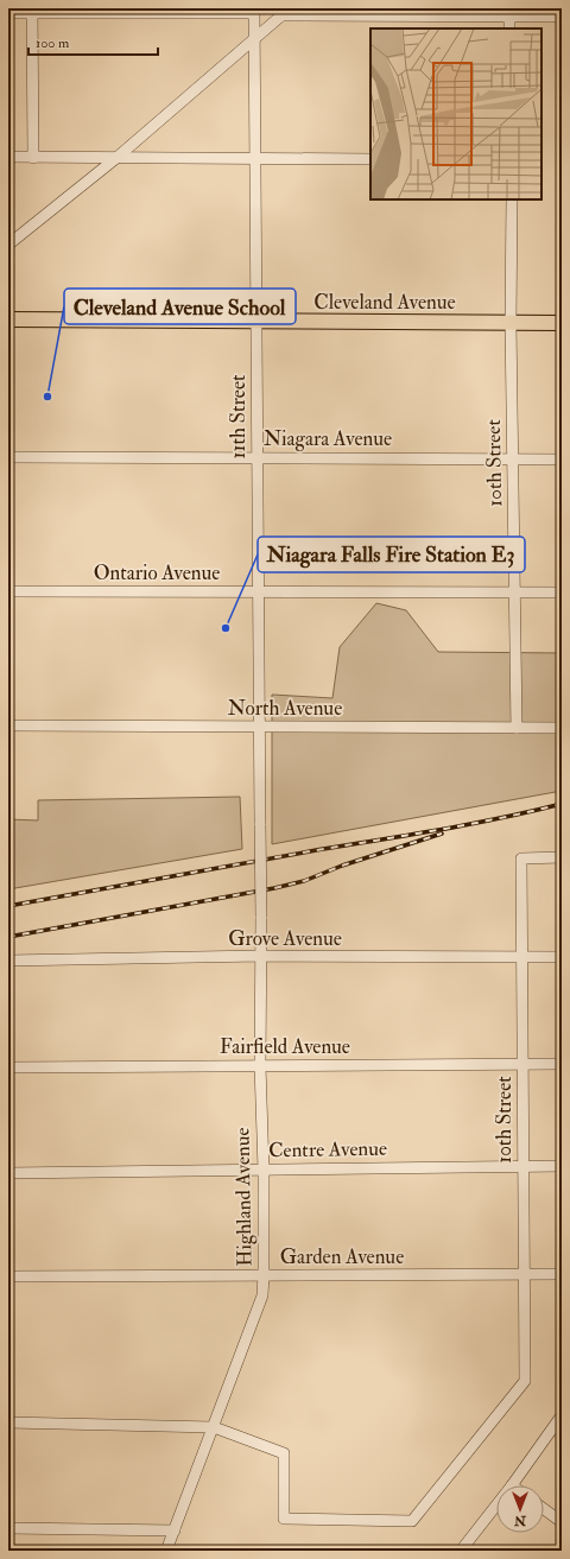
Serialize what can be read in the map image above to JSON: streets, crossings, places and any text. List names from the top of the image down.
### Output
{
  "streets": {
    "main road": ["Cleveland Avenue"],
    "street": [
      "11th Street",
      "Niagara Avenue",
      "10th Street",
      "Ontario Avenue",
      "North Avenue",
      "Grove Avenue",
      "Fairfield Avenue",
      "Centre Avenue",
      "Highland Avenue",
      "Garden Avenue"
    ]
  },
  "crossings": [
    ["Cleveland Avenue", "11th Street"],
    ["Cleveland Avenue", "10th Street"],
    ["11th Street", "Niagara Avenue"],
    ["11th Street", "Ontario Avenue"],
    ["11th Street", "North Avenue"],
    ["11th Street", "Highland Avenue"],
    ["Niagara Avenue", "10th Street"],
    ["10th Street", "Ontario Avenue"],
    ["10th Street", "North Avenue"],
    ["10th Street", "Grove Avenue"],
    ["10th Street", "Fairfield Avenue"],
    ["10th Street", "Centre Avenue"],
    ["10th Street", "Highland Avenue"],
    ["10th Street", "Garden Avenue"],
    ["Grove Avenue", "Highland Avenue"],
    ["Fairfield Avenue", "Highland Avenue"],
    ["Centre Avenue", "Highland Avenue"],
    ["Highland Avenue", "Garden Avenue"]
  ],
  "places": ["Cleveland Avenue School", "Niagara Falls Fire Station E3"],
  "scale_bar": "100 m",
  "north": "bottom"
}
